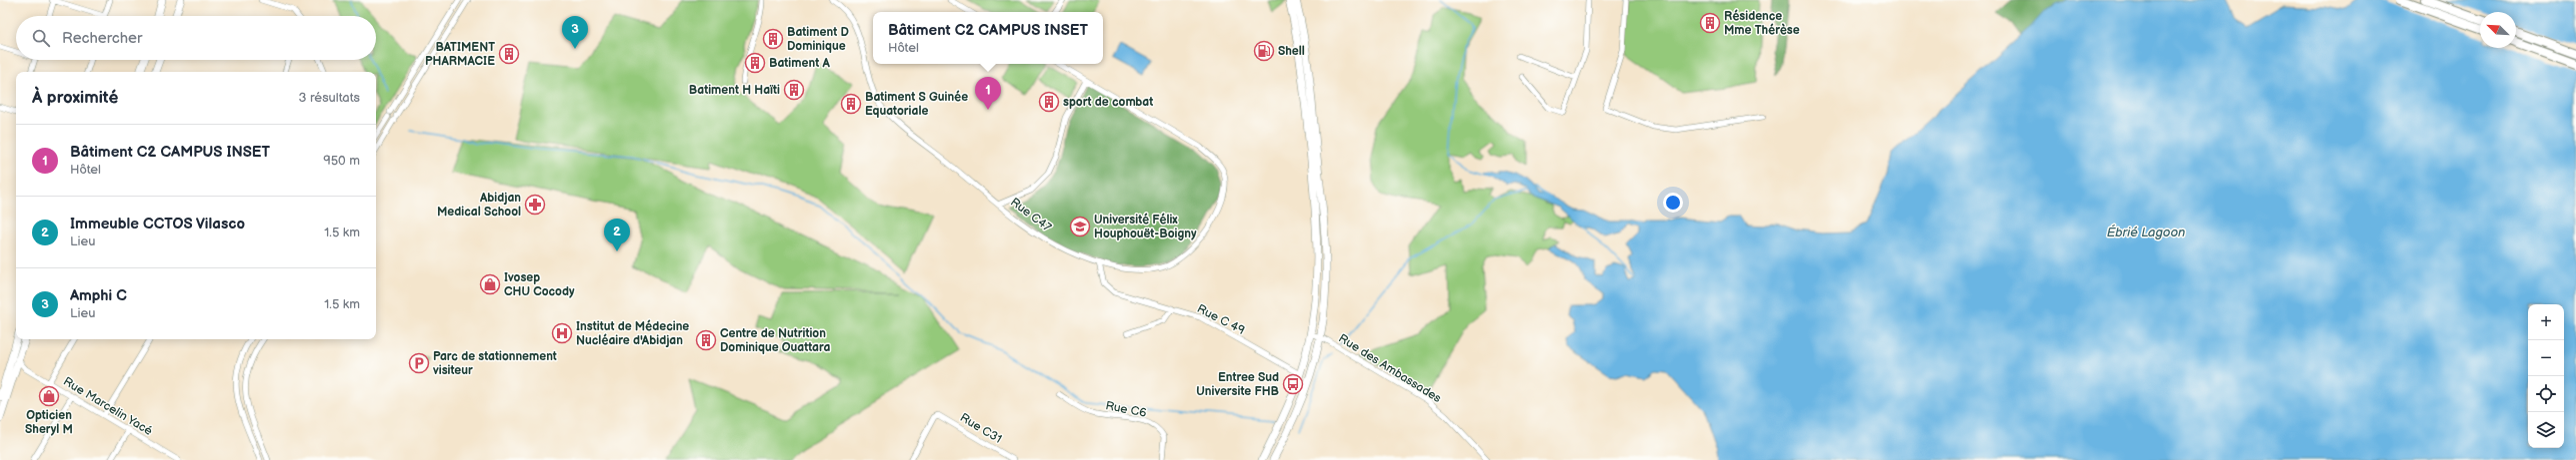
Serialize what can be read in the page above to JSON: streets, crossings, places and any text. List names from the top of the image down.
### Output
{
  "streets": {
    "street": [
      "Rue C47",
      "Rue C 49",
      "Rue des Ambassades",
      "Rue Marcelin Yacé",
      "Rue C6",
      "Rue C31"
    ]
  },
  "crossings": [
    ["Rue C47", "Rue C 49"]
  ],
  "water": ["Ébrié Lagoon"],
  "places": {
    "building": [
      "Résidence Mme Thérèse",
      "Batiment D Dominique",
      "BATIMENT PHARMACIE",
      "Batiment A",
      "Batiment H Haïti",
      "sport de combat",
      "Batiment S Guinée Equatoriale",
      "Centre de Nutrition Dominique Ouattara"
    ],
    "fuel station": ["Shell"],
    "pharmacy": ["Abidjan Medical School"],
    "school or university": ["Université Félix Houphouët-Boigny"],
    "shop": ["Ivosep CHU Cocody", "Opticien Sheryl M"],
    "hospital": ["Institut de Médecine Nucléaire d'Abidjan"],
    "parking": ["Parc de stationnement visiteur"],
    "bus stop": ["Entree Sud Universite FHB"]
  },
  "north": "top left",
  "page": {
    "popup": ["Bâtiment C2 CAMPUS INSET", "Hôtel"],
    "pins": ["3", "1", "2"],
    "search": "Rechercher",
    "heading": ["À proximité", "3 résultats"],
    "list": [
      {
        "mark": "1",
        "name": "Bâtiment C2 CAMPUS INSET",
        "note": "Hôtel",
        "value": "950 m"
      },
      {
        "mark": "2",
        "name": "Immeuble CCTOS Vilasco",
        "note": "Lieu",
        "value": "1.5 km"
      },
      {
        "mark": "3",
        "name": "Amphi C",
        "note": "Lieu",
        "value": "1.5 km"
      }
    ],
    "map_buttons": ["+", "−"]
  }
}
